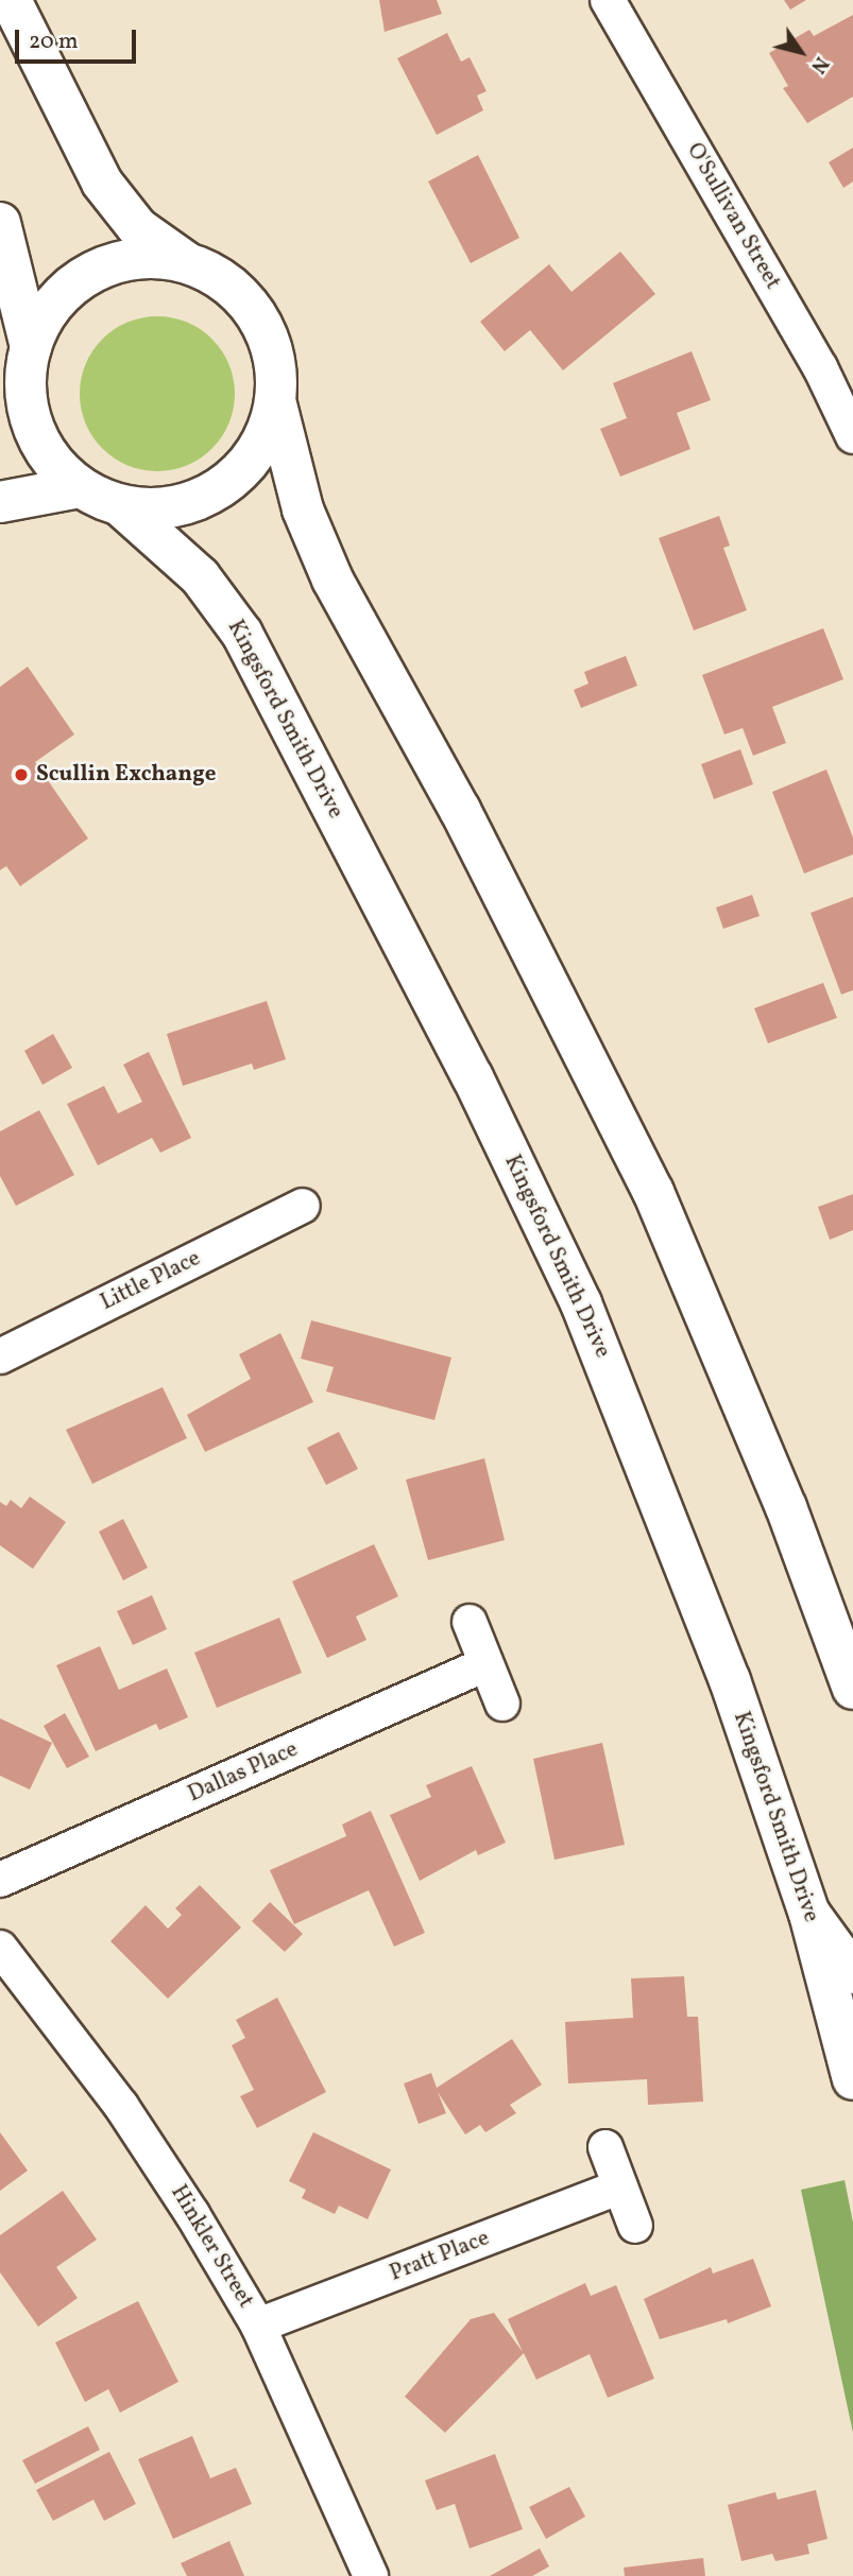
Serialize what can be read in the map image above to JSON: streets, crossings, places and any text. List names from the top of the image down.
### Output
{
  "streets": {
    "main road": ["Kingsford Smith Drive"],
    "street": [
      "O'Sullivan Street",
      "Little Place",
      "Dallas Place",
      "Hinkler Street",
      "Pratt Place"
    ]
  },
  "crossings": [
    ["Hinkler Street", "Pratt Place"]
  ],
  "places": ["Scullin Exchange"],
  "scale_bar": "20 m",
  "north": "bottom right"
}
